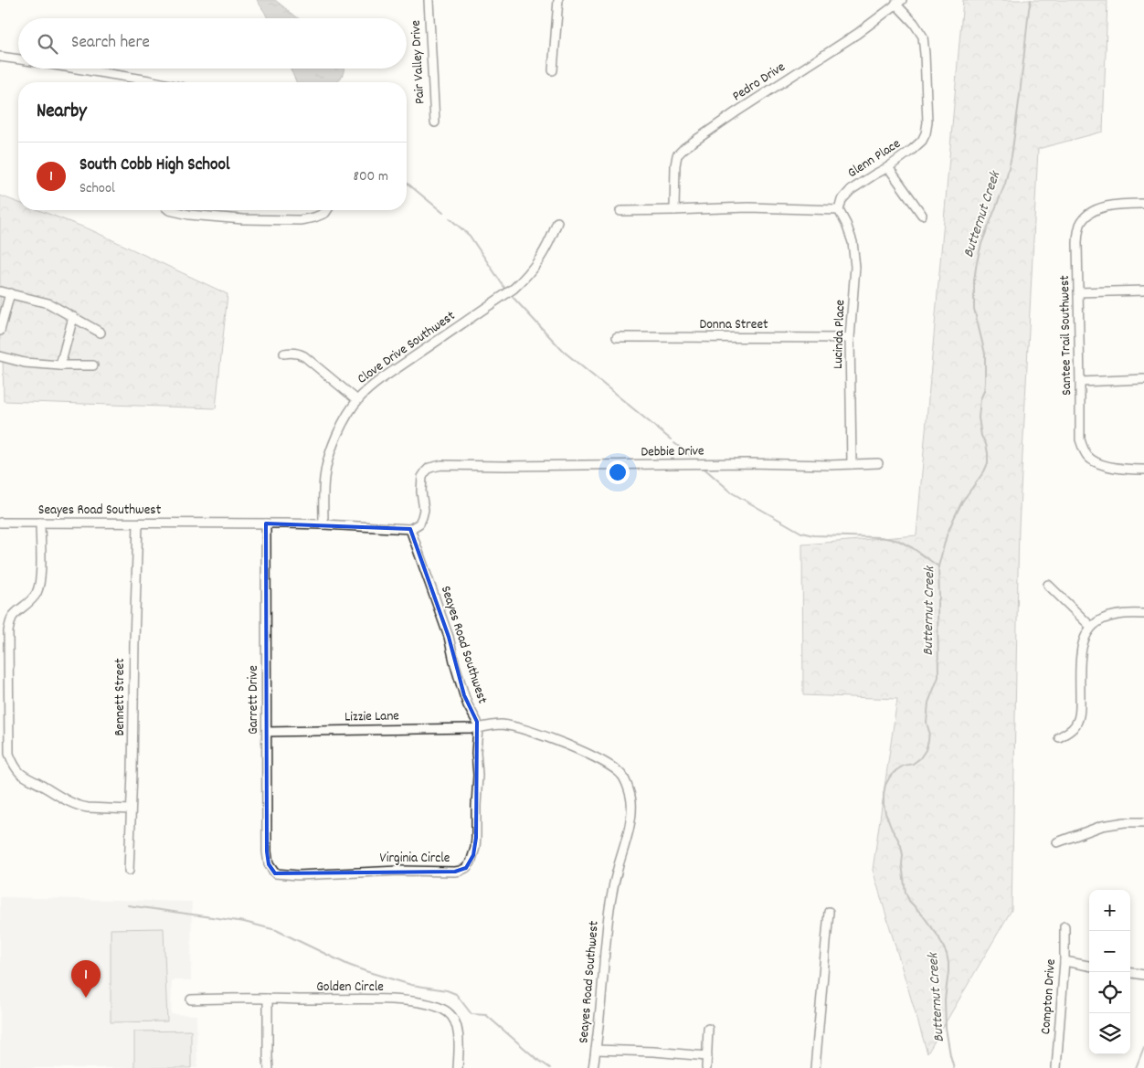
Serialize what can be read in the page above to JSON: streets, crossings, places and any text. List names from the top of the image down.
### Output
{
  "streets": {
    "street": [
      "Pair Valley Drive",
      "Pedro Drive",
      "Glenn Place",
      "Donna Street",
      "Lucinda Place",
      "Santee Trail Southwest",
      "Clove Drive Southwest",
      "Debbie Drive",
      "Seayes Road Southwest",
      "Bennett Street",
      "Garrett Drive",
      "Lizzie Lane",
      "Virginia Circle",
      "Golden Circle",
      "Compton Drive"
    ]
  },
  "crossings": [
    ["Pedro Drive", "Glenn Place"],
    ["Glenn Place", "Lucinda Place"],
    ["Donna Street", "Lucinda Place"],
    ["Lucinda Place", "Debbie Drive"],
    ["Clove Drive Southwest", "Seayes Road Southwest"],
    ["Debbie Drive", "Seayes Road Southwest"],
    ["Seayes Road Southwest", "Bennett Street"],
    ["Seayes Road Southwest", "Garrett Drive"],
    ["Seayes Road Southwest", "Lizzie Lane"],
    ["Seayes Road Southwest", "Virginia Circle"],
    ["Garrett Drive", "Lizzie Lane"],
    ["Garrett Drive", "Virginia Circle"],
    ["Lizzie Lane", "Virginia Circle"]
  ],
  "water": ["Butternut Creek"],
  "page": {
    "search": "Search here",
    "heading": "Nearby",
    "list": [
      {
        "mark": "1",
        "name": "South Cobb High School",
        "note": "School",
        "value": "800 m"
      }
    ],
    "map_buttons": ["+", "−"],
    "pins": "1"
  }
}
